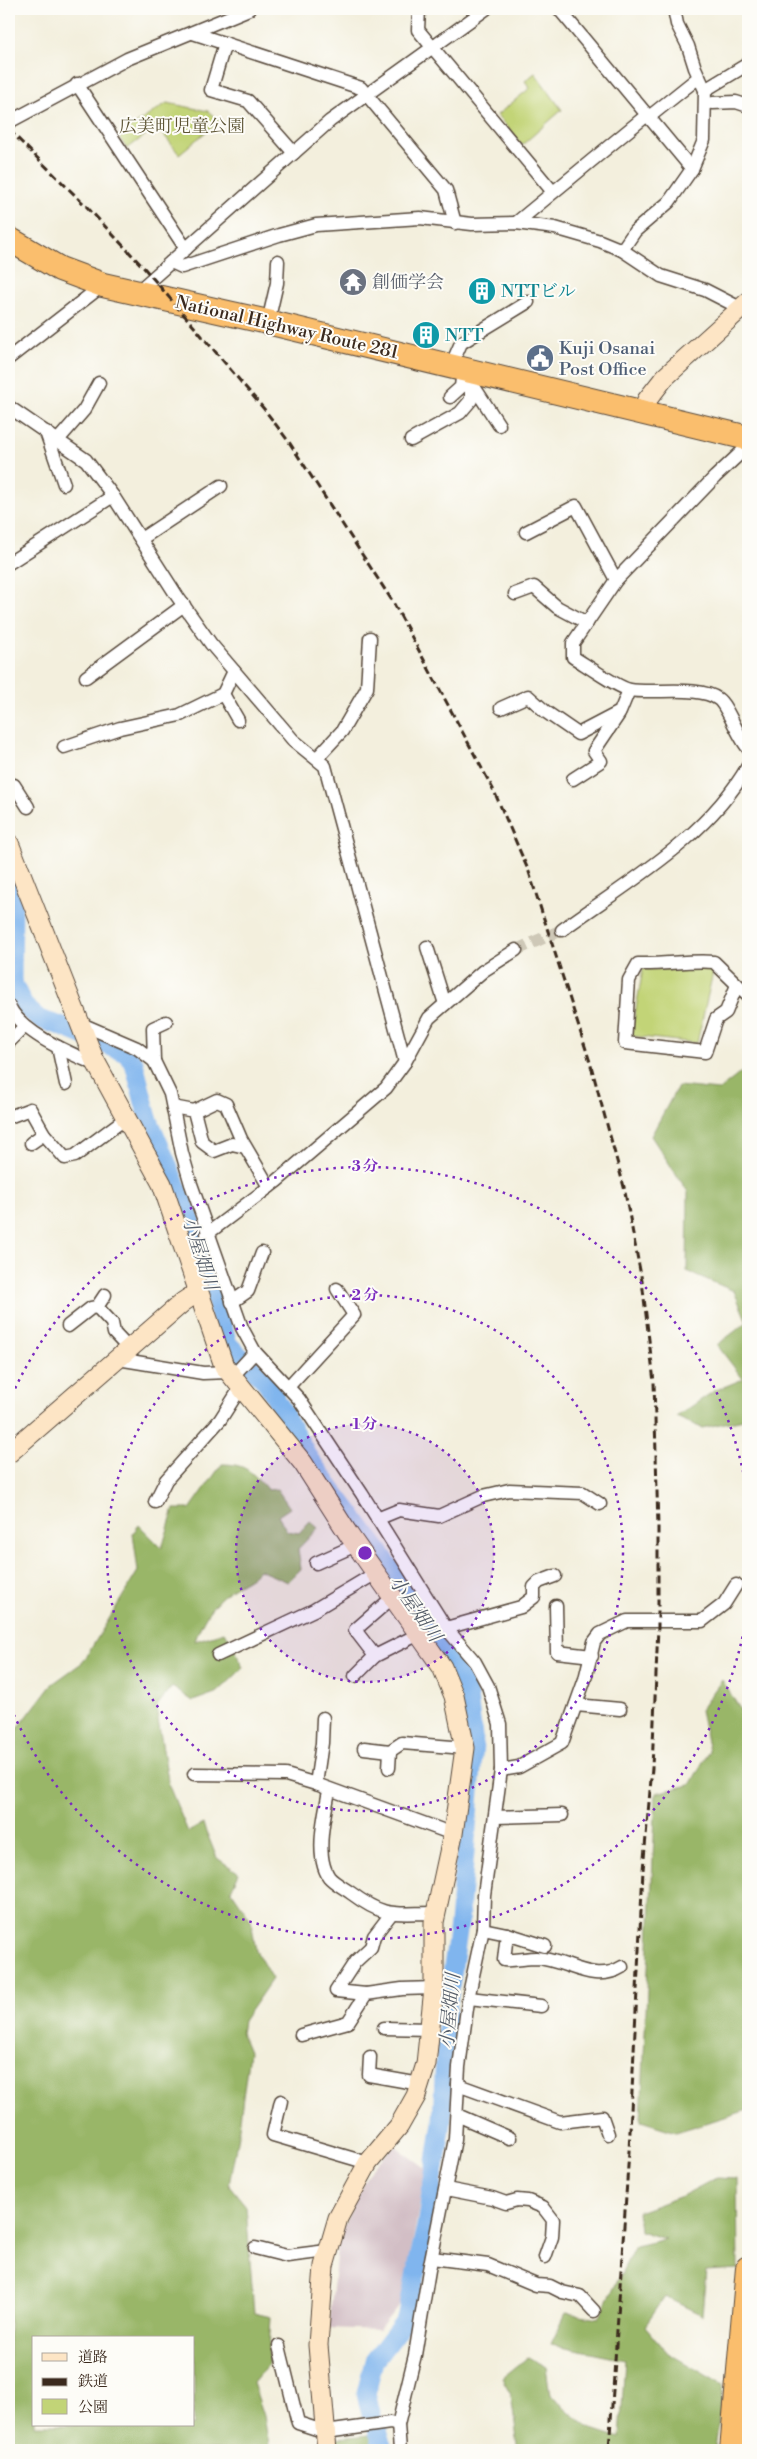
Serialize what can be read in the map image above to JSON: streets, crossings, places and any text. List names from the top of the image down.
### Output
{
  "streets": {
    "highway": ["National Highway Route 281"]
  },
  "water": ["小屋畑川"],
  "parks": ["広美町児童公園"],
  "places": {
    "temple": ["創価学会"],
    "building": ["NTTビル", "NTT"],
    "public building": ["Kuji Osanai Post Office"]
  },
  "legend": ["道路", "鉄道", "公園"],
  "rings": ["3 分", "2 分", "1 分"]
}
